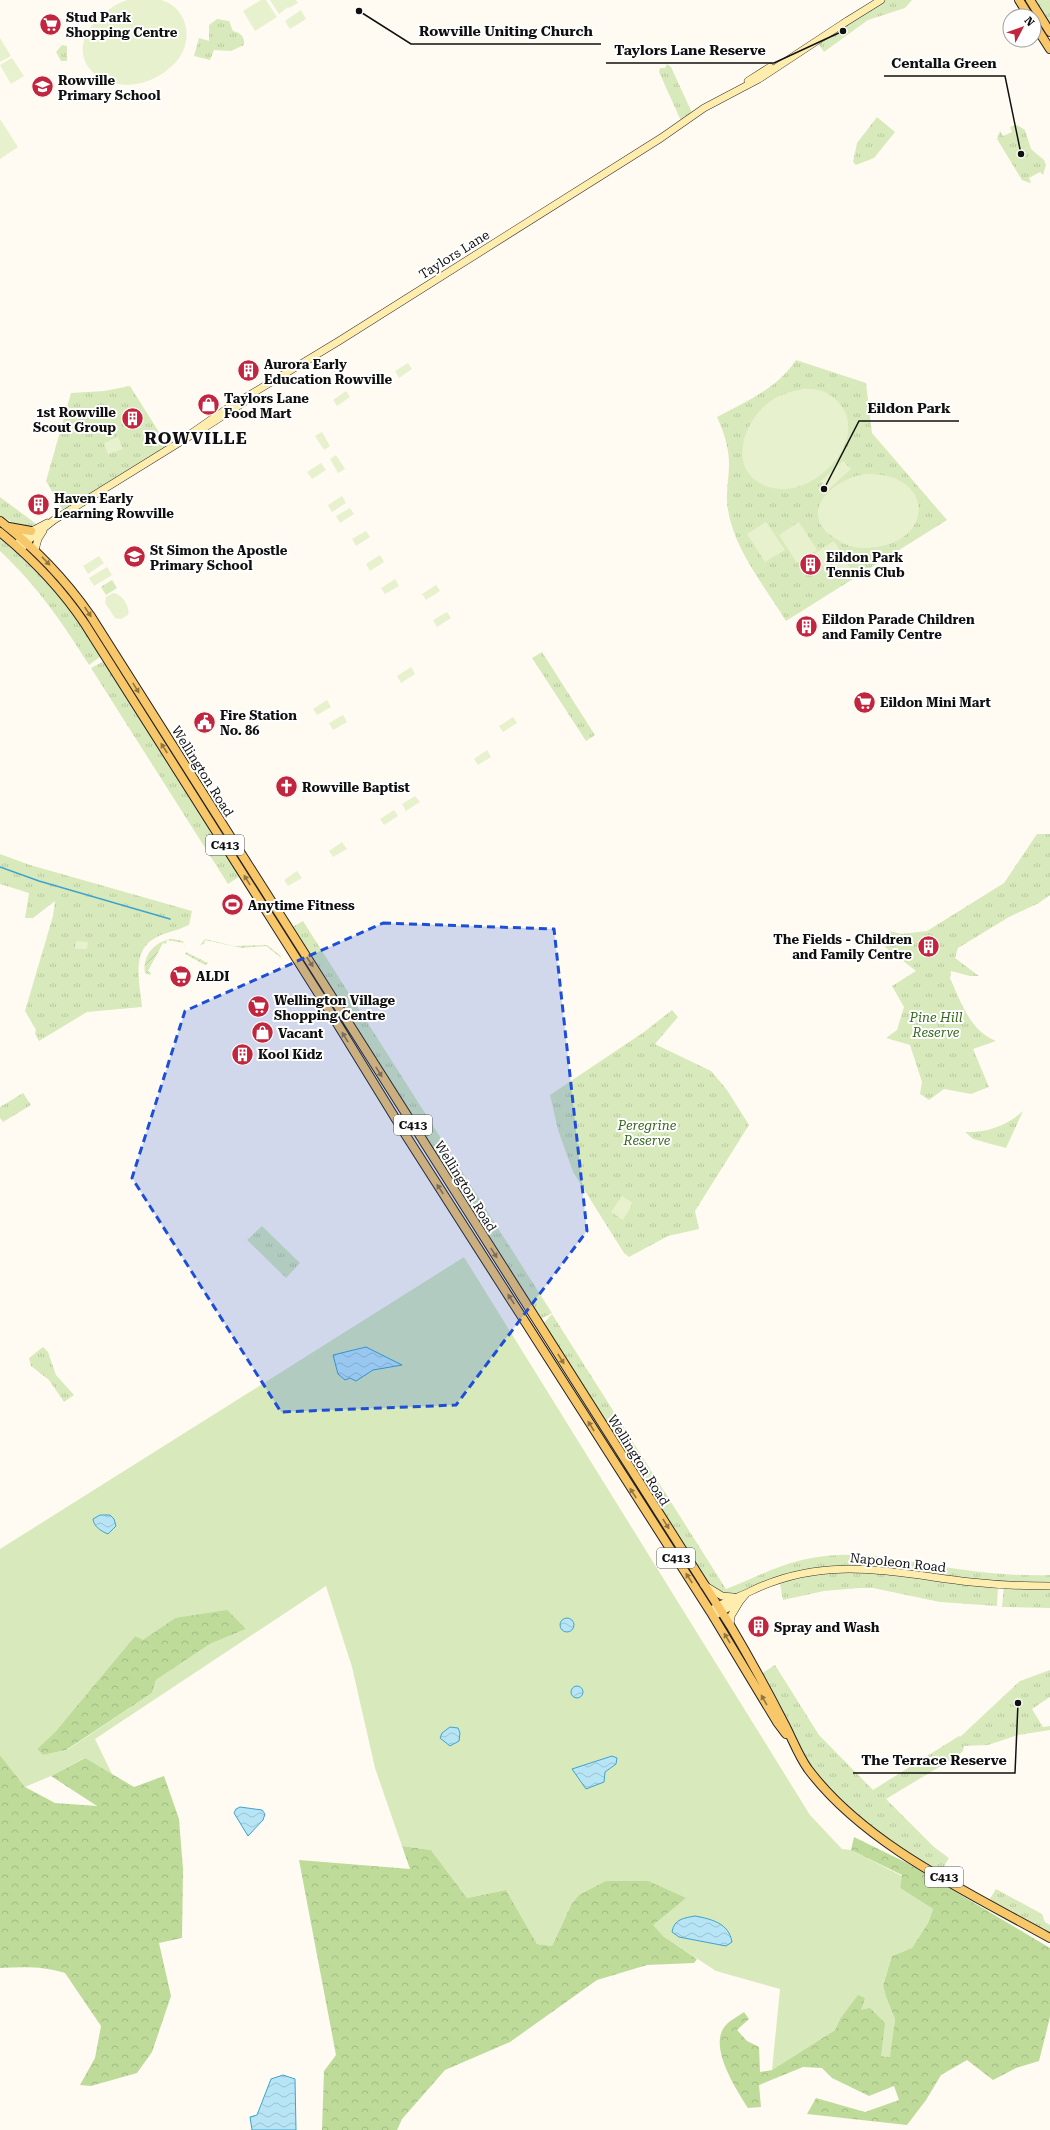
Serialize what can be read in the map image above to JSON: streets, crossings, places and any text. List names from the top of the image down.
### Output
{
  "streets": {
    "main road": [
      "Taylors Lane",
      "Wellington Road",
      "C413",
      "Napoleon Road"
    ]
  },
  "crossings": [
    ["Taylors Lane", "Wellington Road"],
    ["Wellington Road", "Napoleon Road"]
  ],
  "districts": ["ROWVILLE"],
  "parks": ["Pine Hill Reserve", "Peregrine Reserve"],
  "places": {
    "other": [
      "Rowville Uniting Church",
      "Taylors Lane Reserve",
      "Centalla Green",
      "Eildon Park",
      "The Terrace Reserve"
    ],
    "supermarket": [
      "Stud Park Shopping Centre",
      "Eildon Mini Mart",
      "ALDI",
      "Wellington Village Shopping Centre"
    ],
    "school or university": ["Rowville Primary School", "St Simon the Apostle Primary School"],
    "building": [
      "Aurora Early Education Rowville",
      "1st Rowville Scout Group",
      "Haven Early Learning Rowville",
      "Eildon Park Tennis Club",
      "Eildon Parade Children and Family Centre",
      "The Fields - Children and Family Centre",
      "Kool Kidz",
      "Spray and Wash"
    ],
    "shop": ["Taylors Lane Food Mart", "Vacant"],
    "public building": ["Fire Station No. 86"],
    "church": ["Rowville Baptist"],
    "sports": ["Anytime Fitness"]
  },
  "north": "top right"
}
